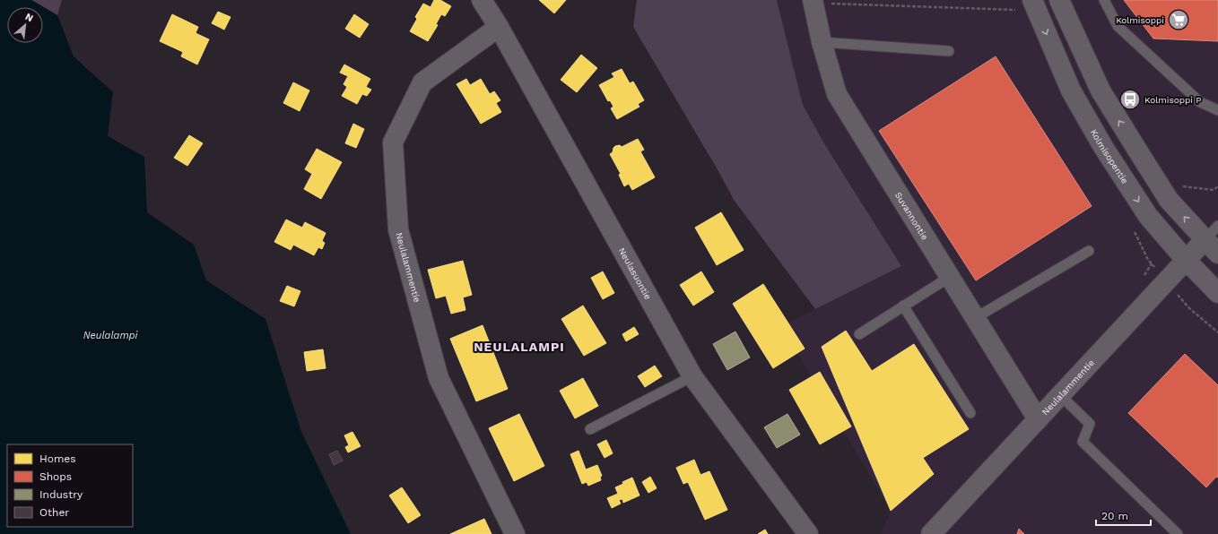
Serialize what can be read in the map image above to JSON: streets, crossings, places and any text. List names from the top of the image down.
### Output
{
  "streets": {
    "street": [
      "Kolmisopentie",
      "Suvannontie",
      "Neulalammentie",
      "Neulasuontie"
    ]
  },
  "crossings": [
    ["Kolmisopentie", "Neulalammentie"],
    ["Suvannontie", "Neulalammentie"],
    ["Neulalammentie", "Neulasuontie"]
  ],
  "districts": ["NEULALAMPI"],
  "water": ["Neulalampi"],
  "places": {
    "supermarket": ["Kolmisoppi"],
    "bus stop": ["Kolmisoppi P"]
  },
  "legend": [
    "Homes",
    "Shops",
    "Industry",
    "Other"
  ],
  "scale_bar": "20 m",
  "north": "top right"
}
